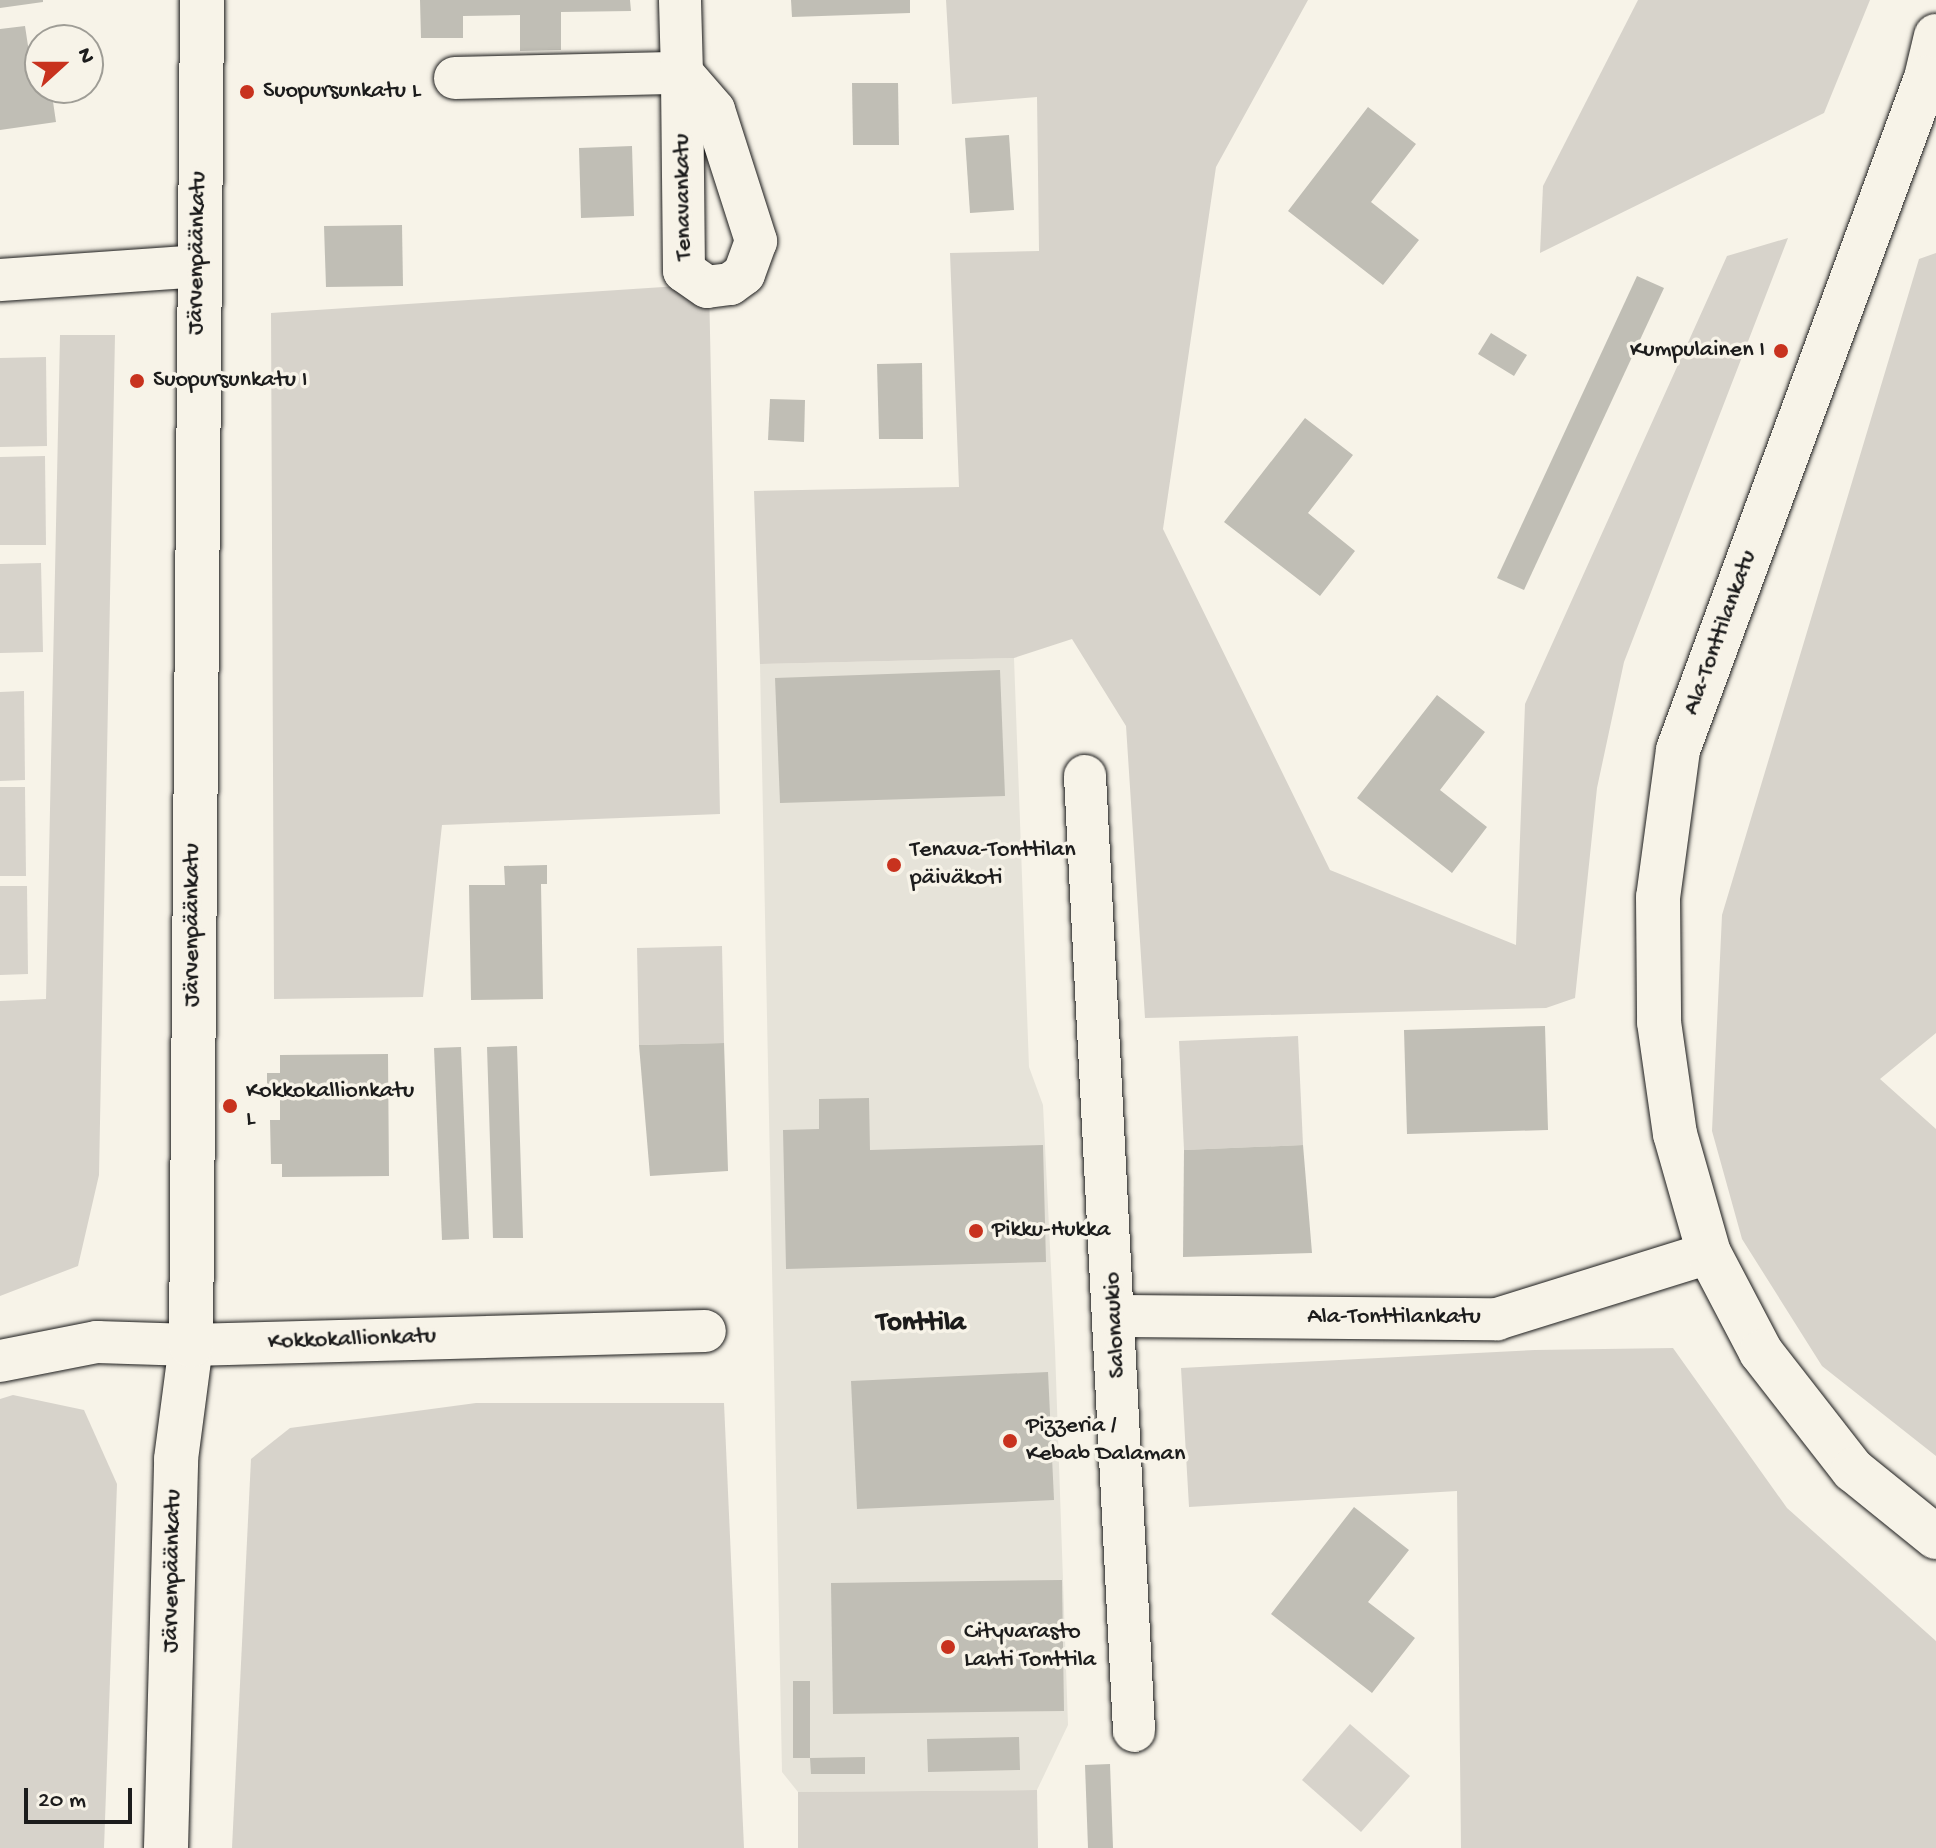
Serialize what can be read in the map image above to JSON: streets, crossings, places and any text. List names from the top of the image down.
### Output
{
  "streets": {
    "street": [
      "Järvenpäänkatu",
      "Ala-Tonttilankatu",
      "Salonaukio",
      "Kokkokallionkatu"
    ]
  },
  "crossings": [
    ["Järvenpäänkatu", "Kokkokallionkatu"],
    ["Ala-Tonttilankatu", "Salonaukio"]
  ],
  "districts": ["Tonttila"],
  "places": [
    "Suopursunkatu L",
    "Kumpulainen I",
    "Suopursunkatu I",
    "Tenava-Tonttilan päiväkoti",
    "Kokkokallionkatu L",
    "Pikku-Hukka",
    "Pizzeria / Kebab Dalaman",
    "Cityvarasto Lahti Tonttila"
  ],
  "scale_bar": "20 m",
  "north": "right"
}
